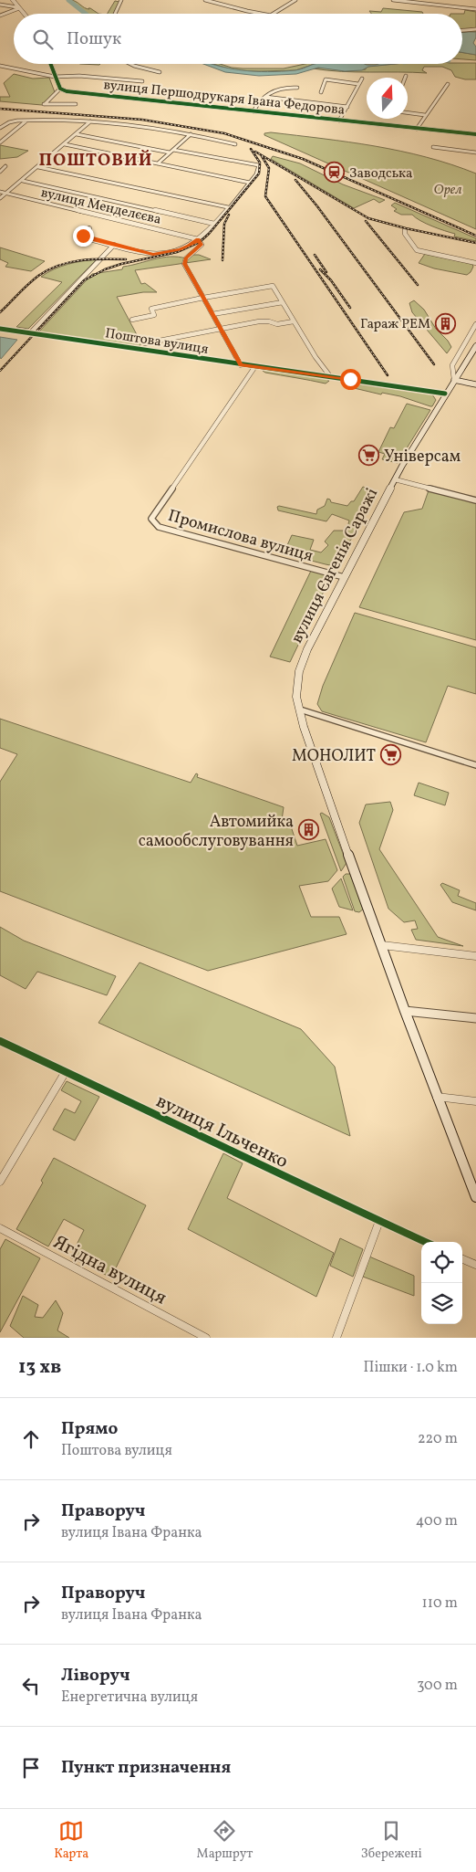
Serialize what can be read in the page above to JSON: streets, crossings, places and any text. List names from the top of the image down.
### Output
{
  "streets": {
    "main road": ["вулиця Євгенія Саражі"],
    "street": [
      "вулиця Першодрукаря Івана Федорова",
      "вулиця Менделєєва",
      "Поштова вулиця",
      "Промислова вулиця",
      "вулиця Ільченко",
      "Ягідна вулиця"
    ]
  },
  "crossings": [
    ["Поштова вулиця", "Промислова вулиця"],
    ["Поштова вулиця", "вулиця Євгенія Саражі"],
    ["Промислова вулиця", "вулиця Євгенія Саражі"]
  ],
  "districts": ["ПОШТОВИЙ"],
  "parks": ["Орел"],
  "places": {
    "station": ["Заводська"],
    "building": ["Гараж РЕМ", "Автомийка самообслуговування"],
    "supermarket": ["Універсам", "МОНОЛИТ"]
  },
  "north": "top",
  "page": {
    "search": "Пошук",
    "heading": ["13 хв", "Пішки · 1.0 km"],
    "list": [
      ["Прямо", "Поштова вулиця", "220 m"],
      ["Праворуч", "вулиця Івана Франка", "400 m"],
      ["Праворуч", "вулиця Івана Франка", "110 m"],
      ["Ліворуч", "Енергетична вулиця", "300 m"],
      "Пункт призначення"
    ],
    "nav": ["Карта", "Маршрут", "Збережені"]
  }
}
